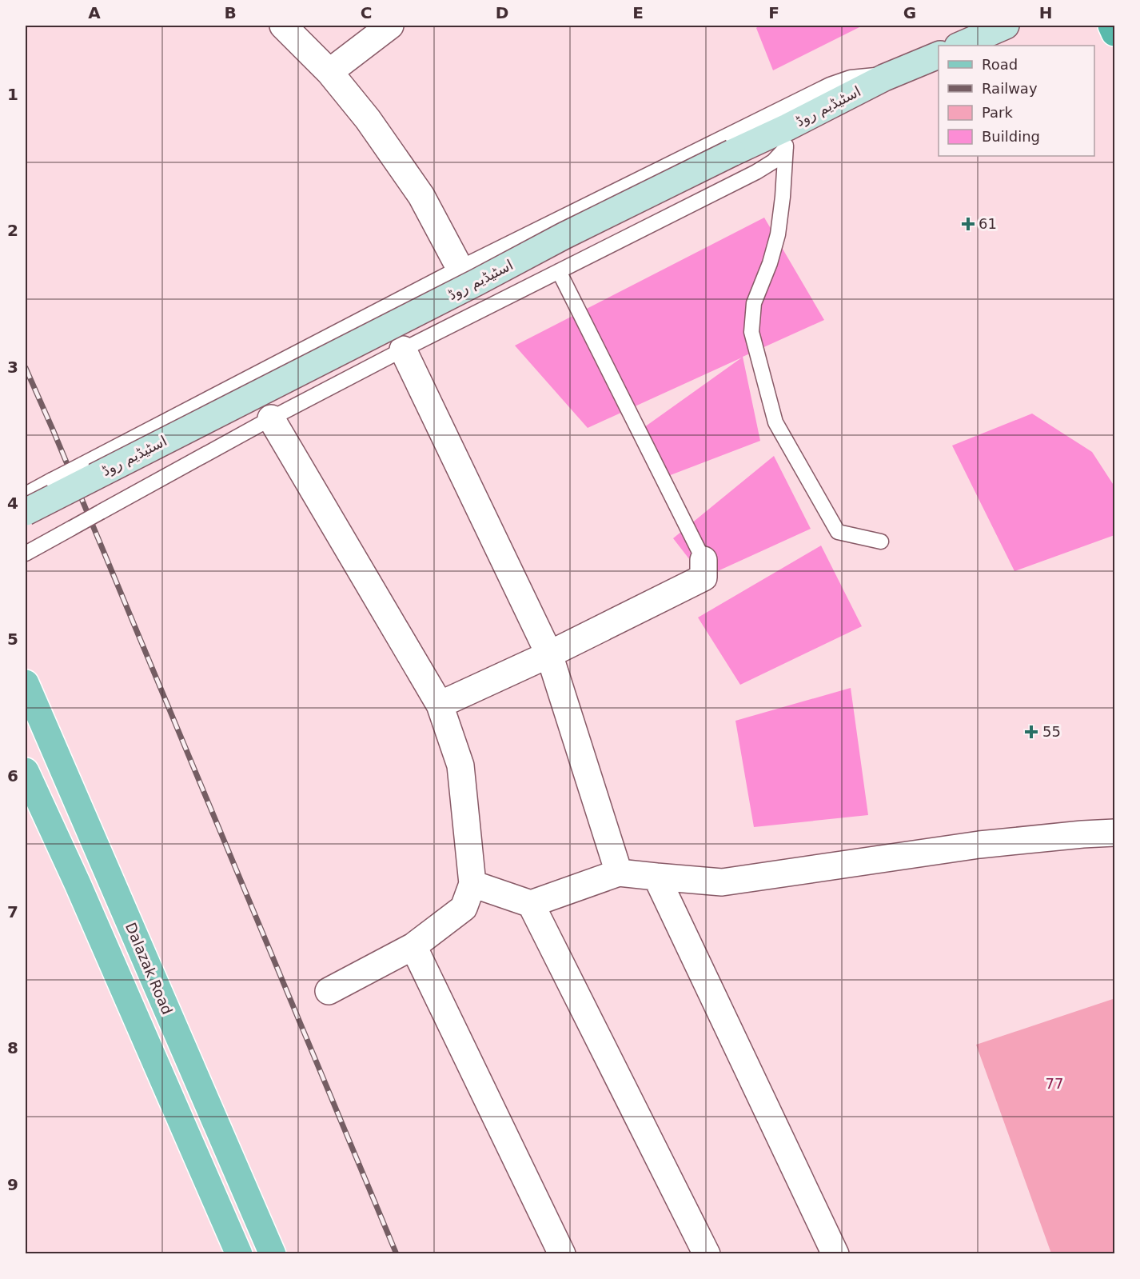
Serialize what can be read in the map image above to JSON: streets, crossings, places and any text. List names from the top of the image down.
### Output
{
  "streets": {
    "main road": ["اسٹیڈیم روڈ", "Dalazak Road"]
  },
  "parks": ["77"],
  "places": {
    "health": ["61", "55"]
  },
  "legend": [
    "Road",
    "Railway",
    "Park",
    "Building"
  ],
  "grid": {
    "columns": [
      "A",
      "B",
      "C",
      "D",
      "E",
      "F",
      "G",
      "H"
    ],
    "rows": [
      "1",
      "2",
      "3",
      "4",
      "5",
      "6",
      "7",
      "8",
      "9"
    ]
  }
}
